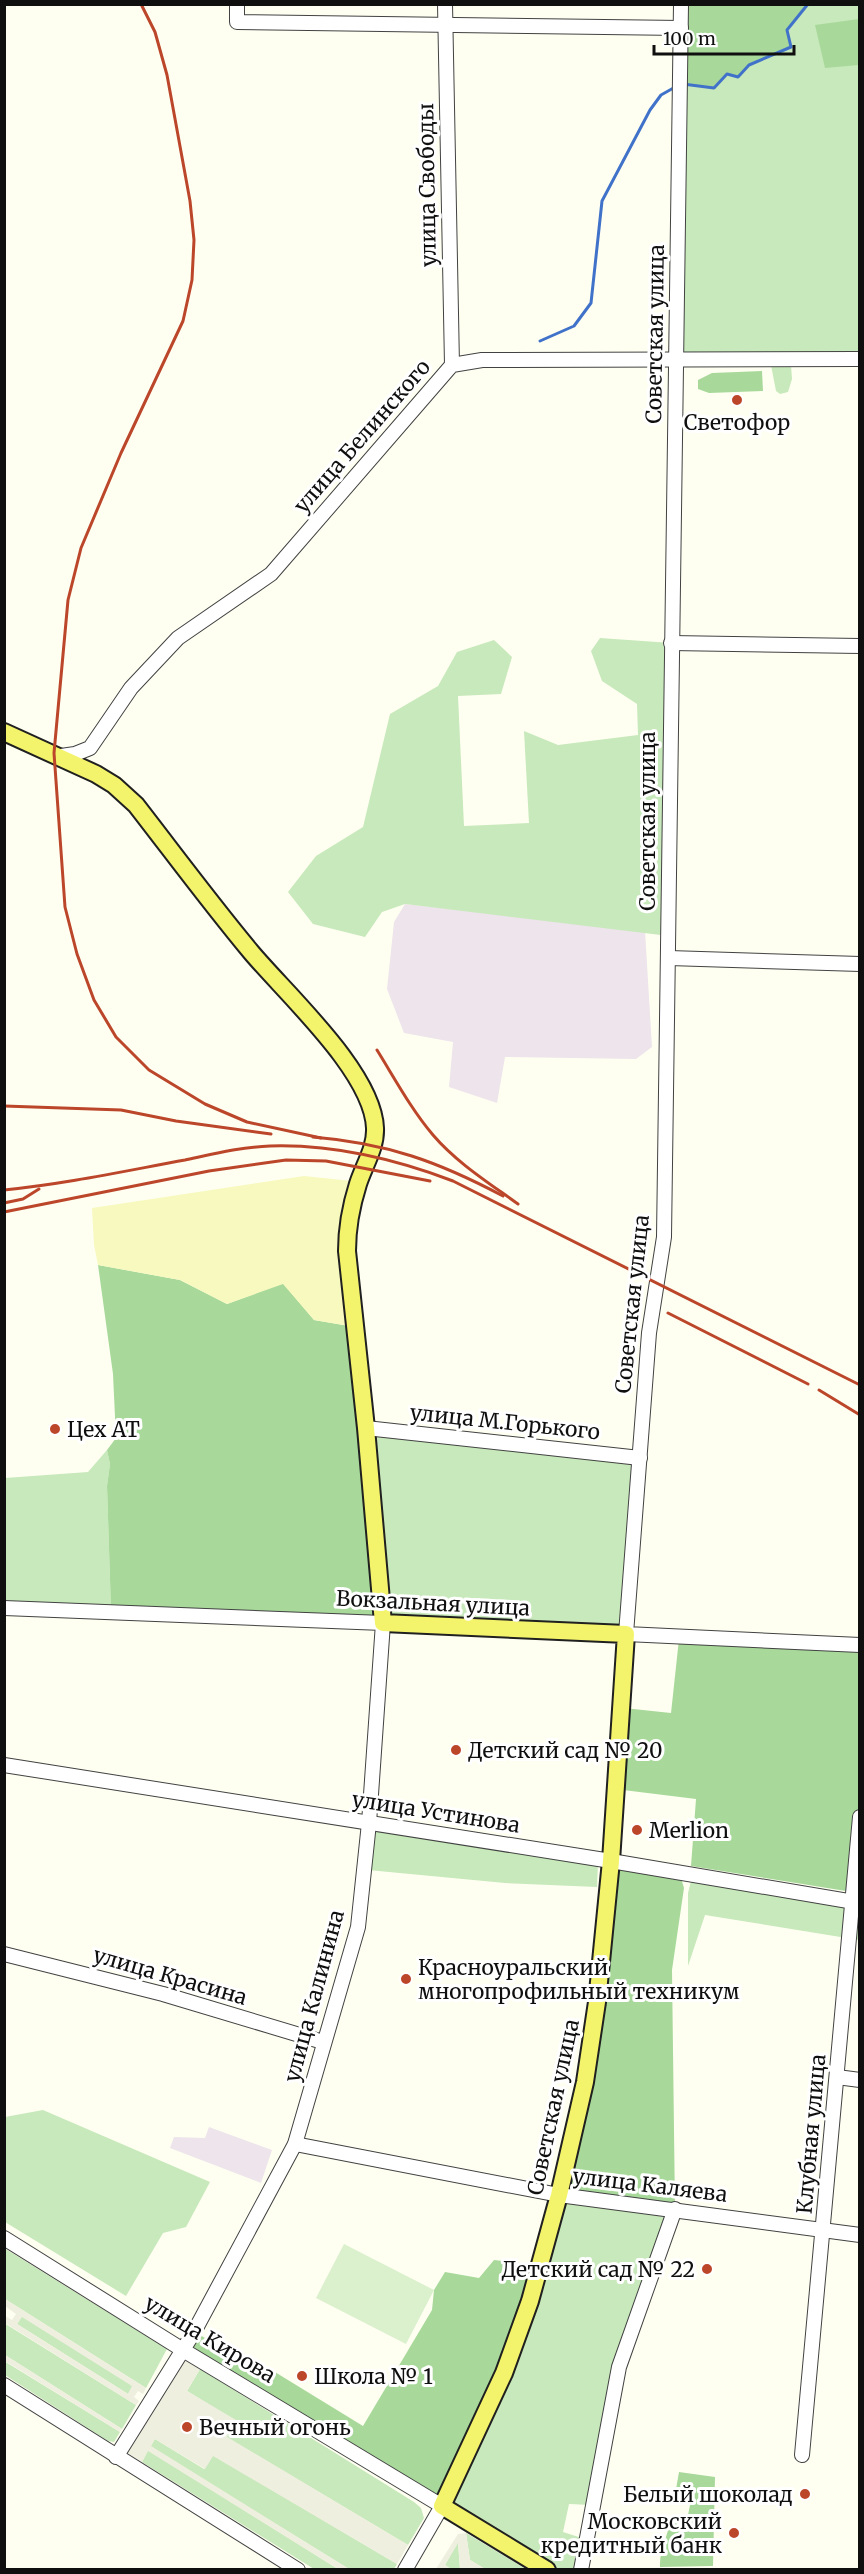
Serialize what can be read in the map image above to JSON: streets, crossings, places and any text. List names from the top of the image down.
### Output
{
  "streets": {
    "main road": ["Советская улица", "Вокзальная улица", "улица Кирова"],
    "street": [
      "улица Свободы",
      "улица Белинского",
      "улица М.Горького",
      "улица Устинова",
      "улица Красина",
      "улица Калинина",
      "Клубная улица",
      "улица Каляева"
    ]
  },
  "crossings": [
    ["улица Свободы", "улица Белинского"],
    ["Советская улица", "улица Белинского"],
    ["Советская улица", "улица М.Горького"],
    ["Советская улица", "Вокзальная улица"],
    ["Советская улица", "улица Устинова"],
    ["Советская улица", "улица Каляева"],
    ["Советская улица", "улица Кирова"],
    ["Вокзальная улица", "улица Калинина"],
    ["улица Устинова", "улица Калинина"],
    ["улица Устинова", "Клубная улица"],
    ["улица Красина", "улица Калинина"],
    ["улица Калинина", "улица Каляева"],
    ["улица Калинина", "улица Кирова"],
    ["Клубная улица", "улица Каляева"]
  ],
  "places": [
    "Светофор",
    "Цех АТ",
    "Детский сад № 20",
    "Merlion",
    "Красноуральский многопрофильный техникум",
    "Детский сад № 22",
    "Школа № 1",
    "Вечный огонь",
    "Белый шоколад",
    "Московский кредитный банк"
  ],
  "scale_bar": "100 m"
}
